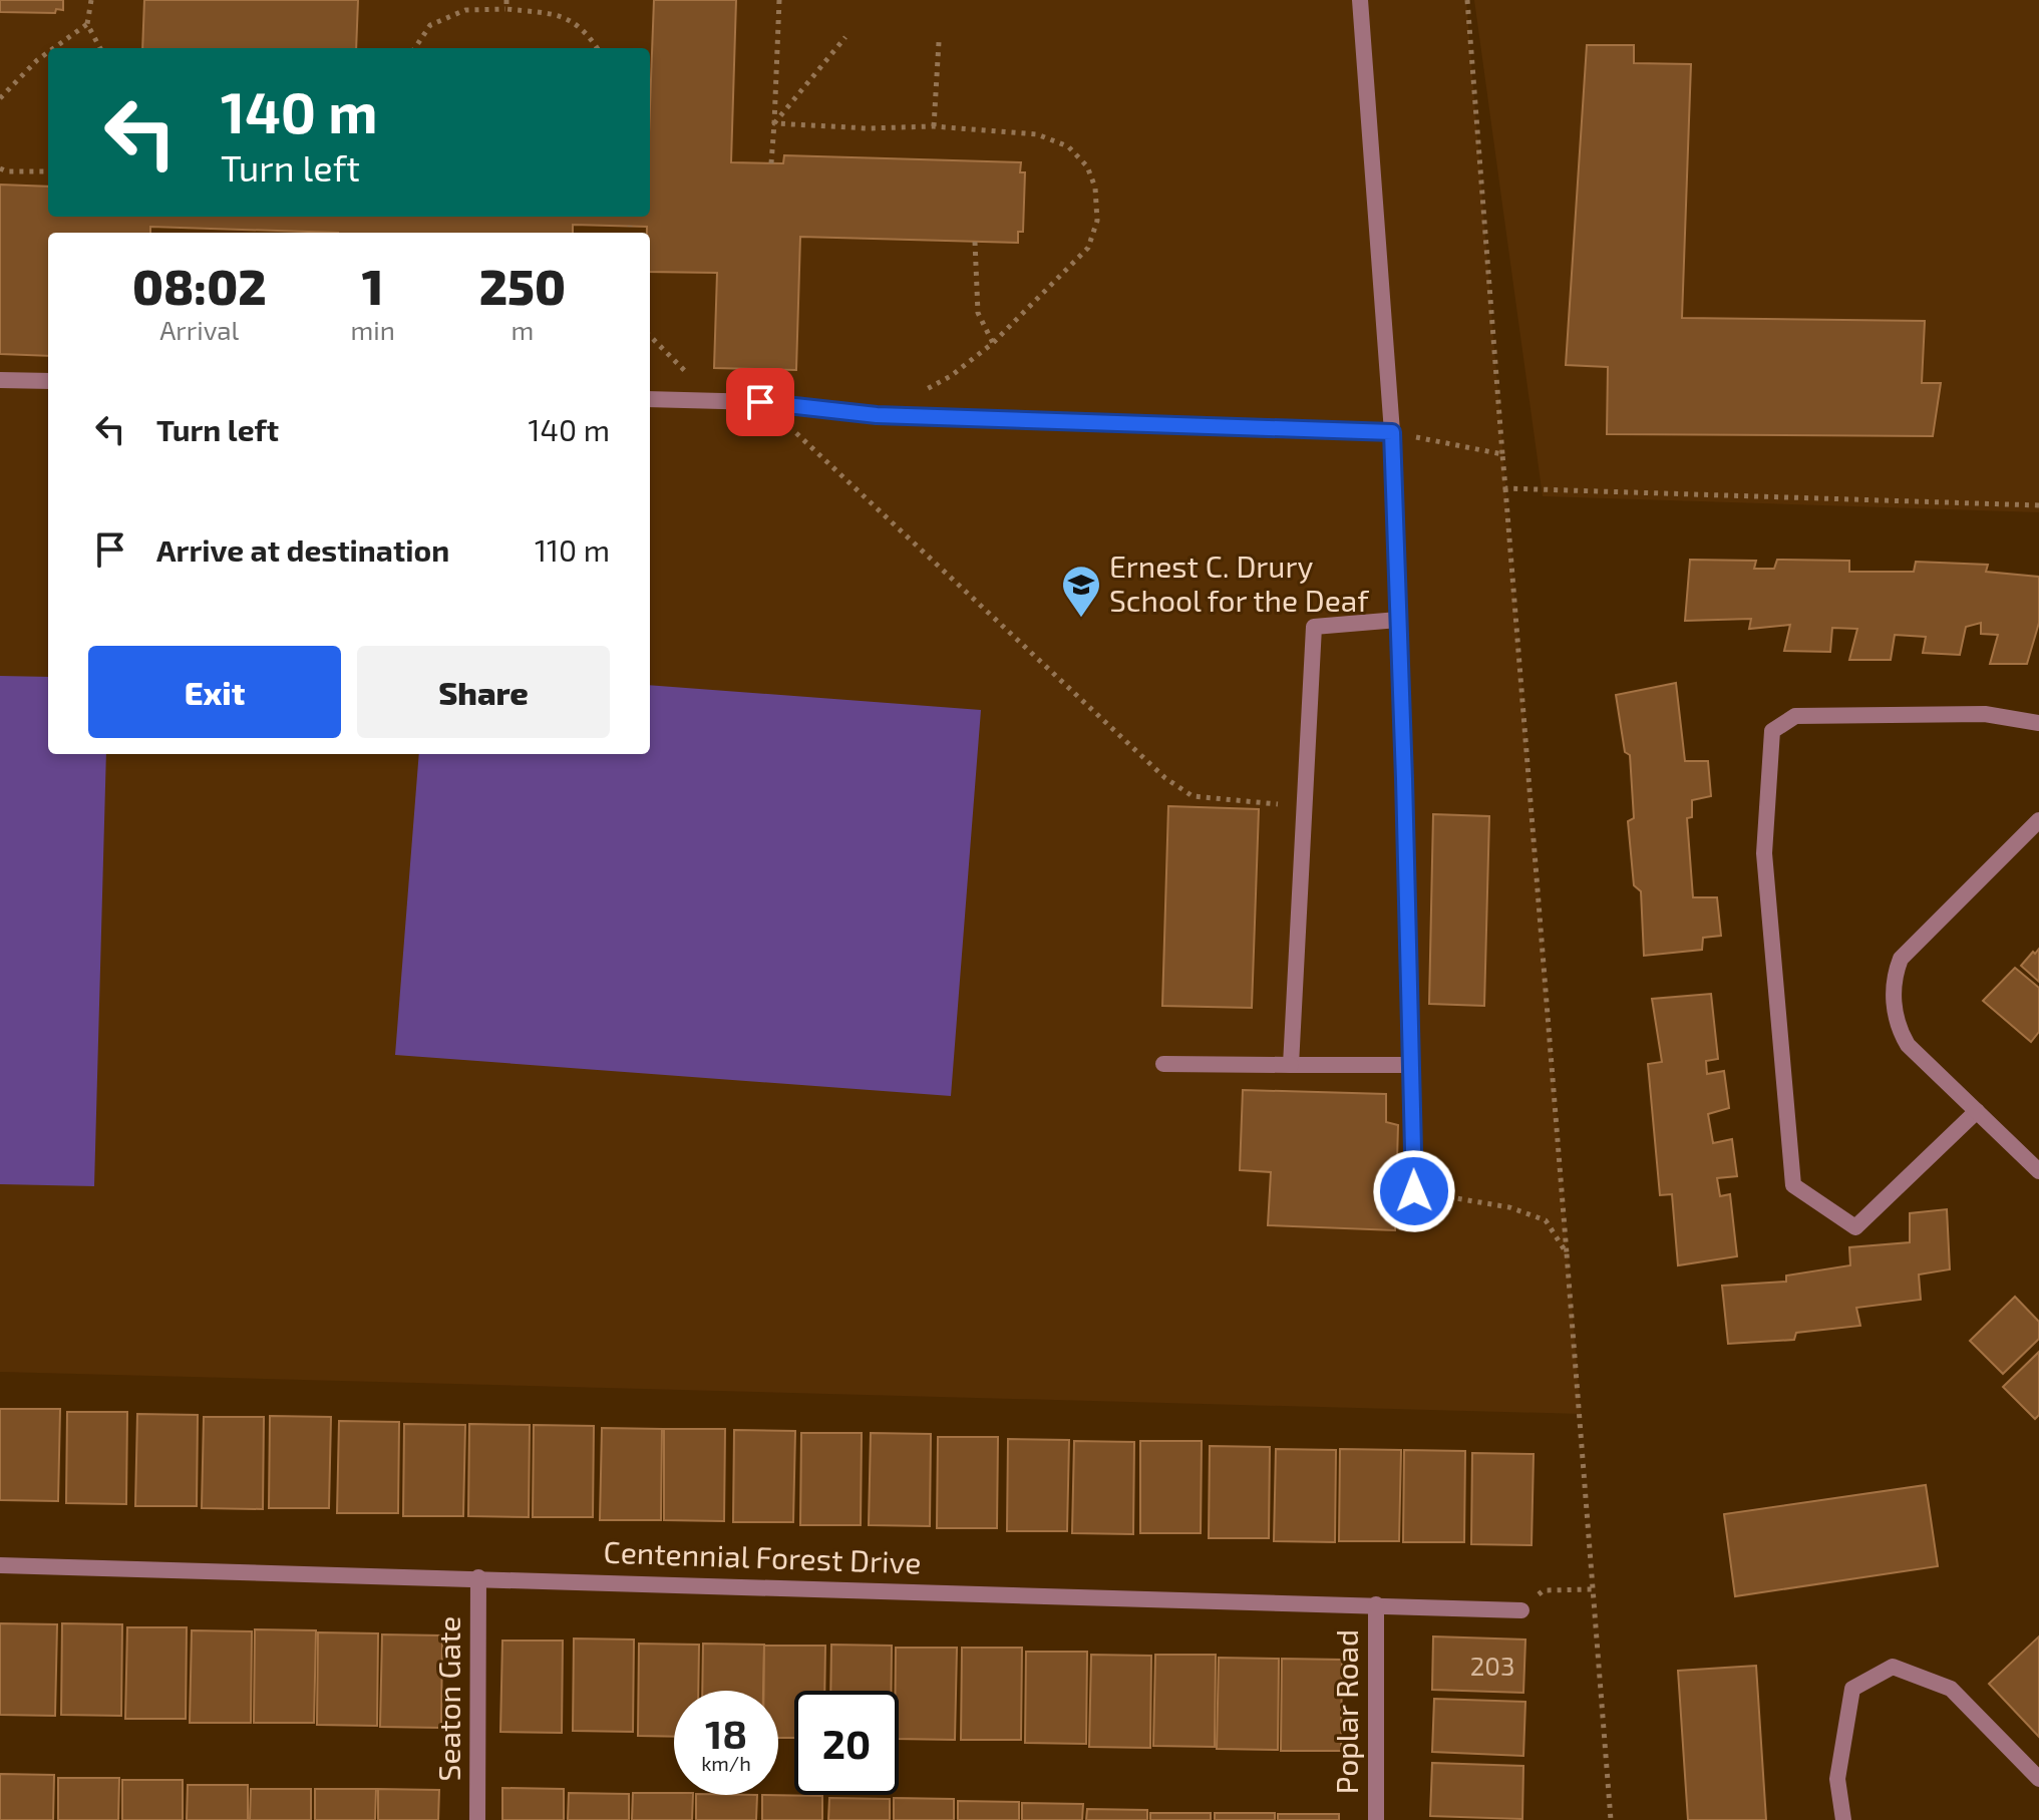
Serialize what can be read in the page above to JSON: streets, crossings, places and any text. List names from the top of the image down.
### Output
{
  "streets": {
    "street": ["Centennial Forest Drive", "Seaton Gate", "Poplar Road"]
  },
  "crossings": [
    ["Centennial Forest Drive", "Seaton Gate"],
    ["Centennial Forest Drive", "Poplar Road"]
  ],
  "places": {
    "school or university": ["Ernest C. Drury School for the Deaf"]
  },
  "house_numbers": ["203"],
  "page": {
    "turn": ["140 m", "Turn left"],
    "eta": [
      "08:02",
      "Arrival",
      "1",
      "min",
      "250",
      "m"
    ],
    "list": [
      {
        "name": "Turn left",
        "value": "140 m"
      },
      {
        "name": "Arrive at destination",
        "value": "110 m"
      }
    ],
    "buttons": ["Exit", "Share"],
    "speed": "18 km/h",
    "limit": "20"
  }
}
